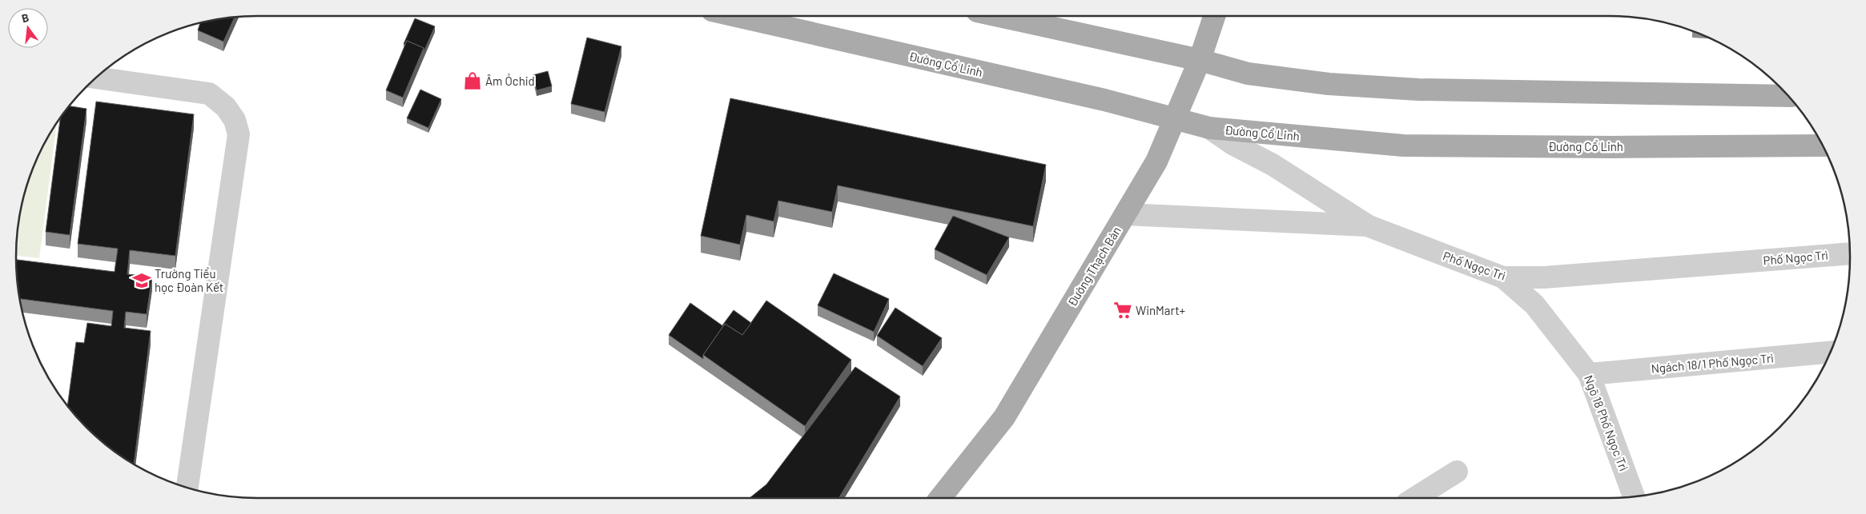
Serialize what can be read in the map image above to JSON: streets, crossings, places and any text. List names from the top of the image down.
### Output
{
  "streets": {
    "main road": ["Đường Cổ Linh", "Đường Thạch Bàn"],
    "street": ["Phố Ngọc Trì", "Ngách 18/1 Phố Ngọc Trì", "Ngõ 18 Phố Ngọc Trì"]
  },
  "crossings": [
    ["Đường Cổ Linh", "Đường Thạch Bàn"],
    ["Phố Ngọc Trì", "Đường Thạch Bàn"],
    ["Phố Ngọc Trì", "Ngõ 18 Phố Ngọc Trì"],
    ["Ngách 18/1 Phố Ngọc Trì", "Ngõ 18 Phố Ngọc Trì"]
  ],
  "places": {
    "shop": ["Âm Ỏchid"],
    "school or university": ["Trường Tiểu học Đoàn Kết"],
    "supermarket": ["WinMart+"]
  },
  "north": "top"
}
